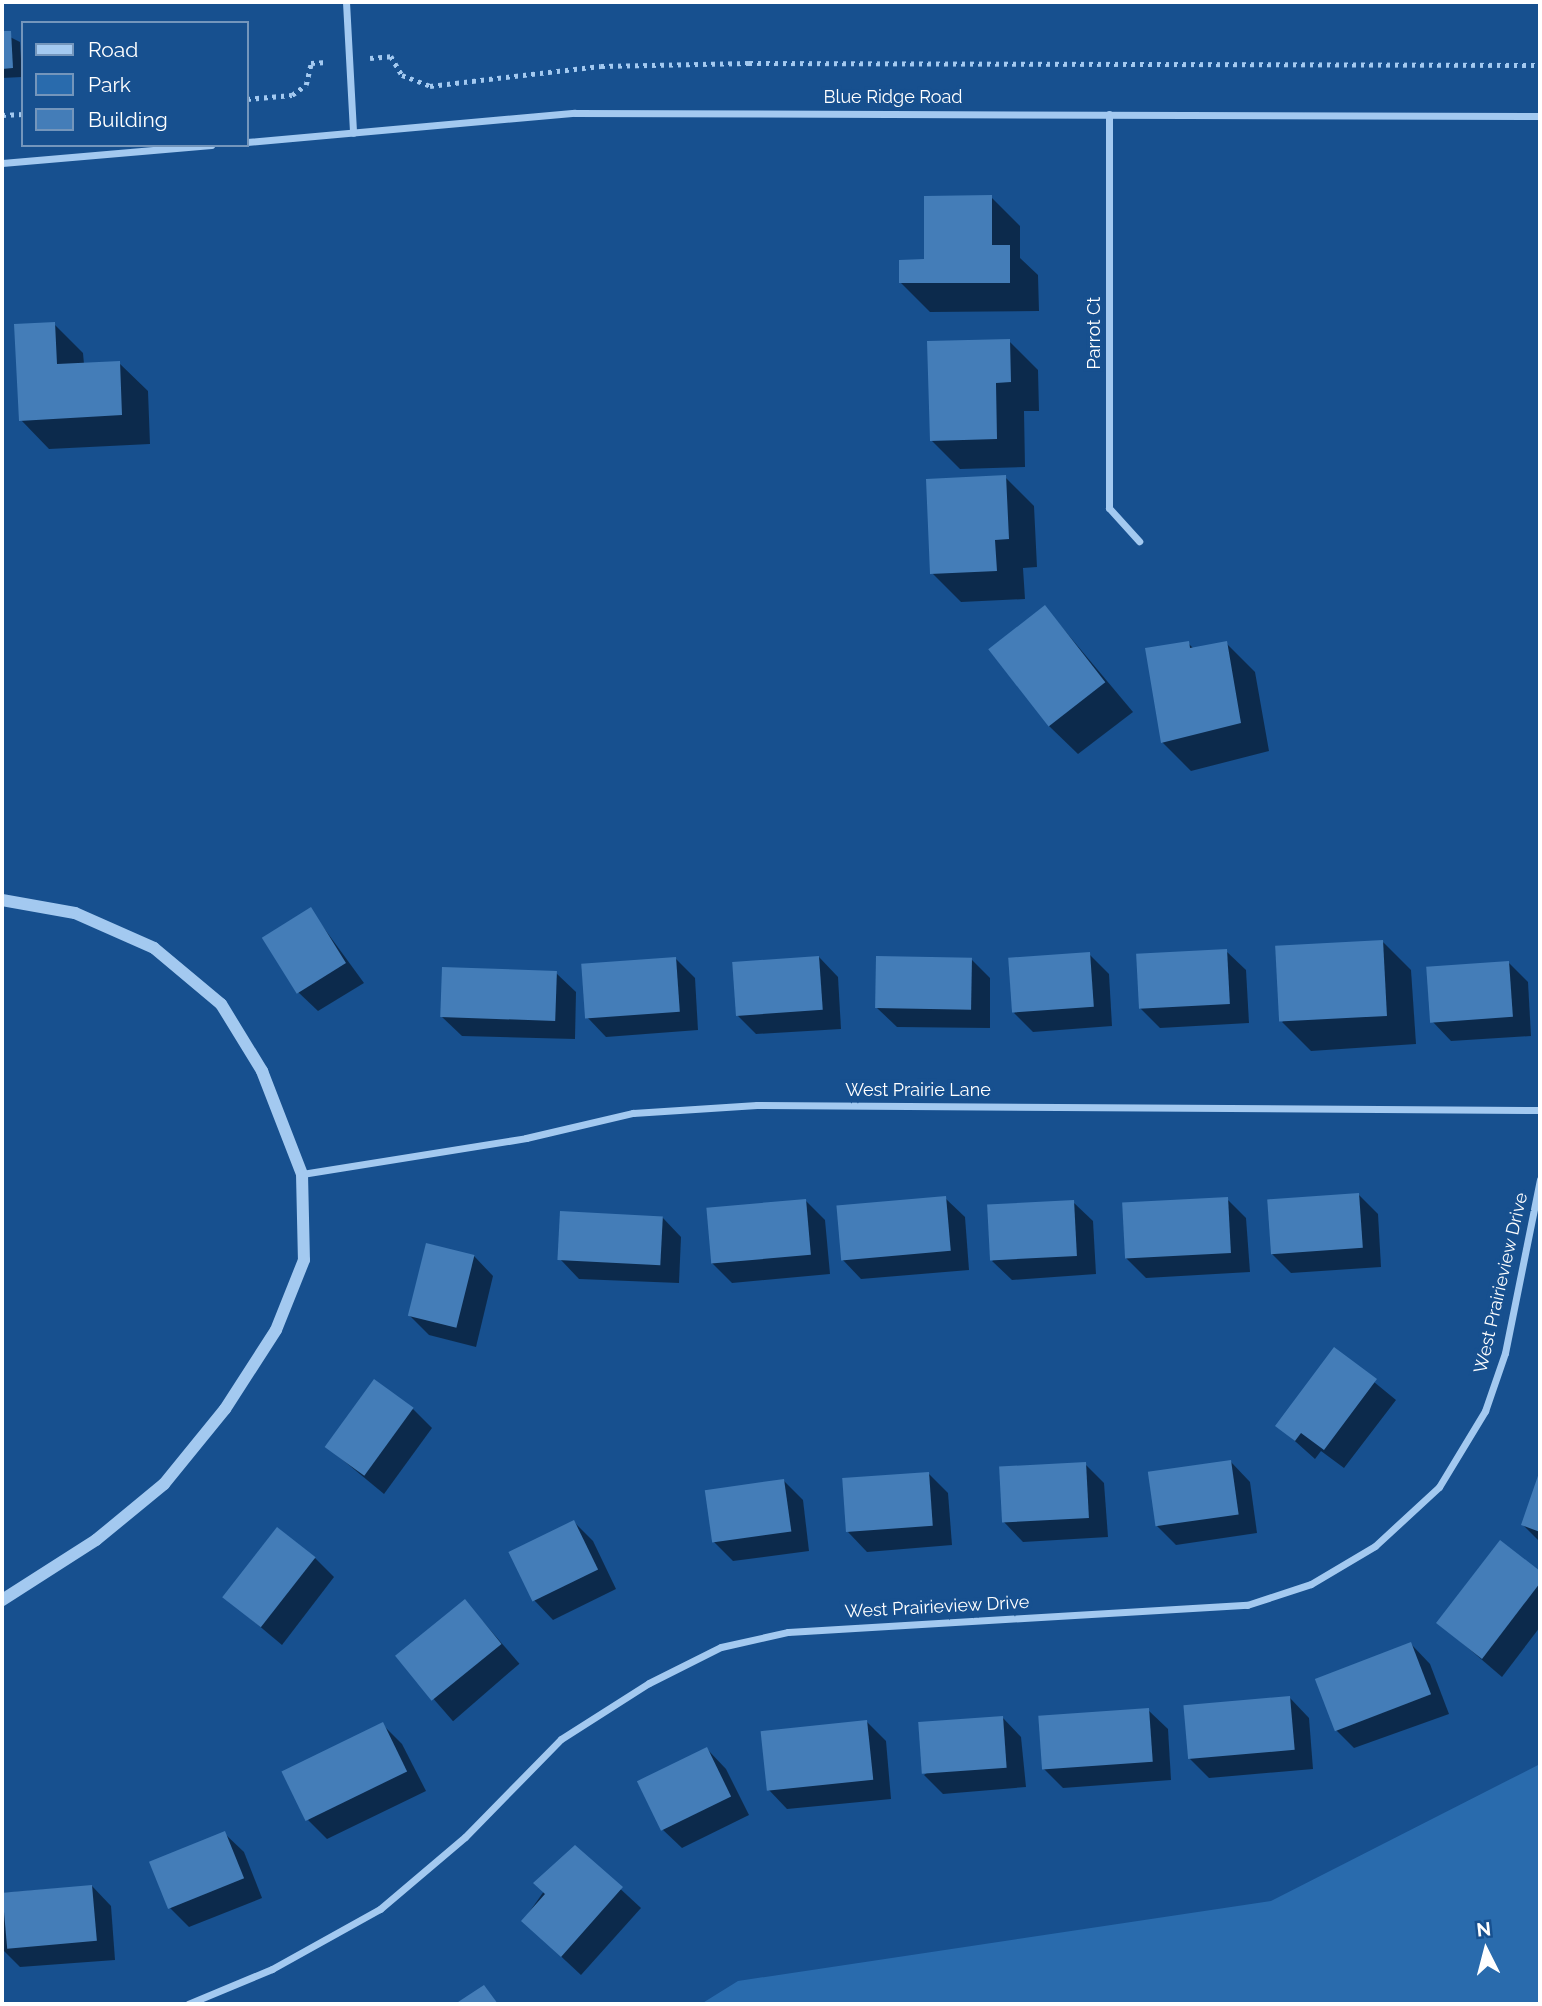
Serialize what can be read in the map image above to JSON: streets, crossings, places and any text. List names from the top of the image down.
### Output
{
  "streets": {
    "street": [
      "Blue Ridge Road",
      "Parrot Ct",
      "West Prairie Lane",
      "West Prairieview Drive"
    ]
  },
  "crossings": [
    ["Blue Ridge Road", "Parrot Ct"]
  ],
  "legend": ["Road", "Park", "Building"],
  "north": "top"
}
